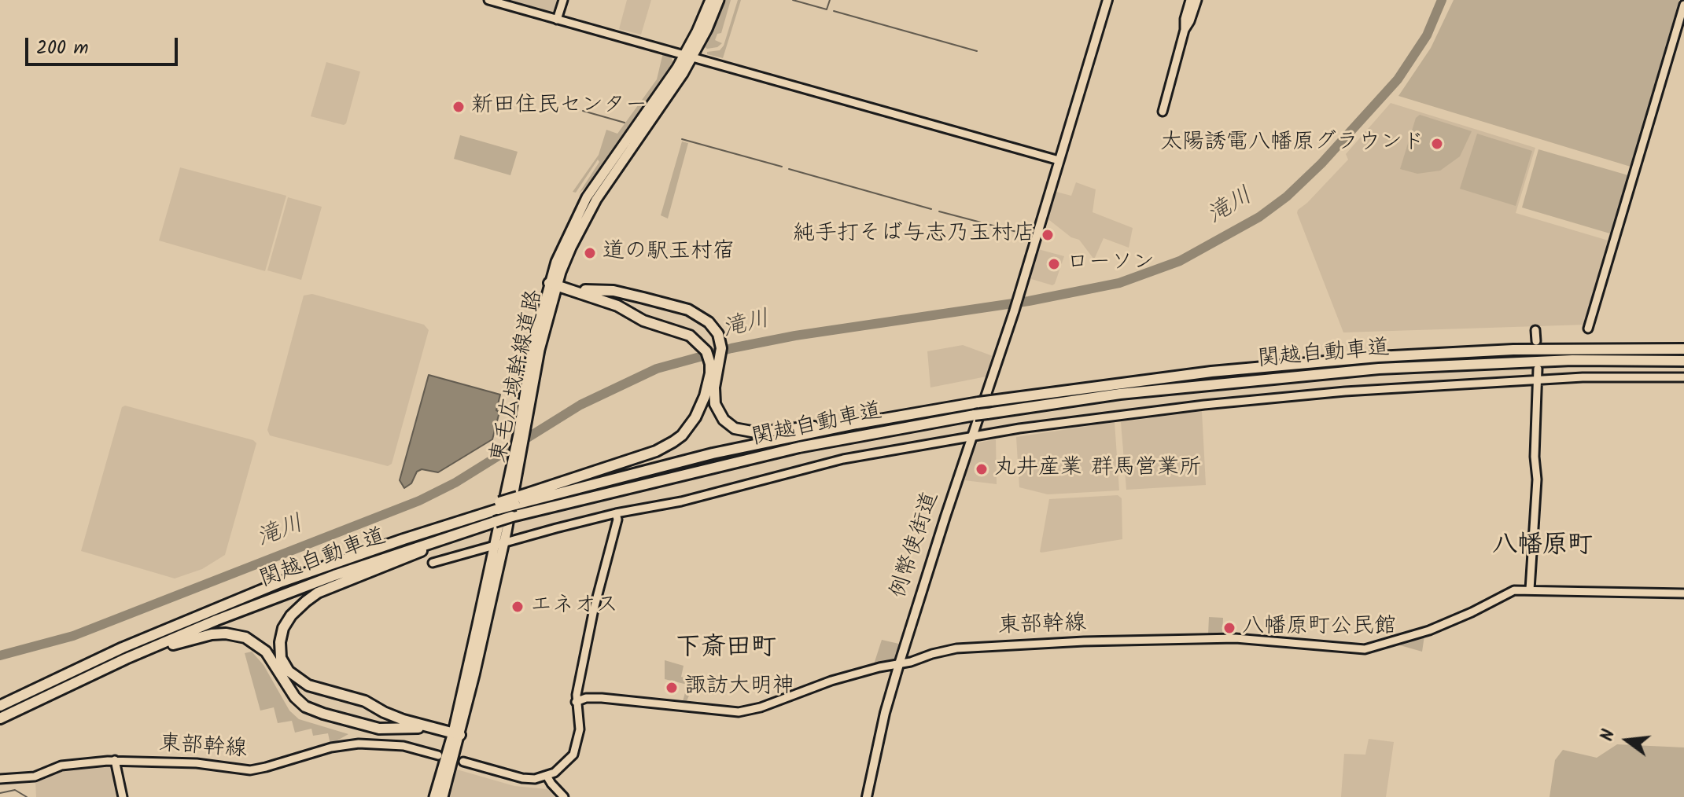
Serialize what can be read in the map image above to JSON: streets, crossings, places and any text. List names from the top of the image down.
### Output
{
  "streets": {
    "highway": ["関越自動車道", "東毛広域幹線道路"],
    "main road": ["例幣使街道"],
    "street": ["東部幹線"]
  },
  "crossings": [
    ["例幣使街道", "東部幹線"]
  ],
  "districts": ["八幡原町", "下斎田町"],
  "water": ["滝川"],
  "places": [
    "新田住民センター",
    "太陽誘電八幡原グラウンド",
    "純手打そば与志乃玉村店",
    "道の駅玉村宿",
    "ローソン",
    "丸井産業 群馬営業所",
    "エネオス",
    "八幡原町公民館",
    "諏訪大明神"
  ],
  "scale_bar": "200 m",
  "north": "left"
}
